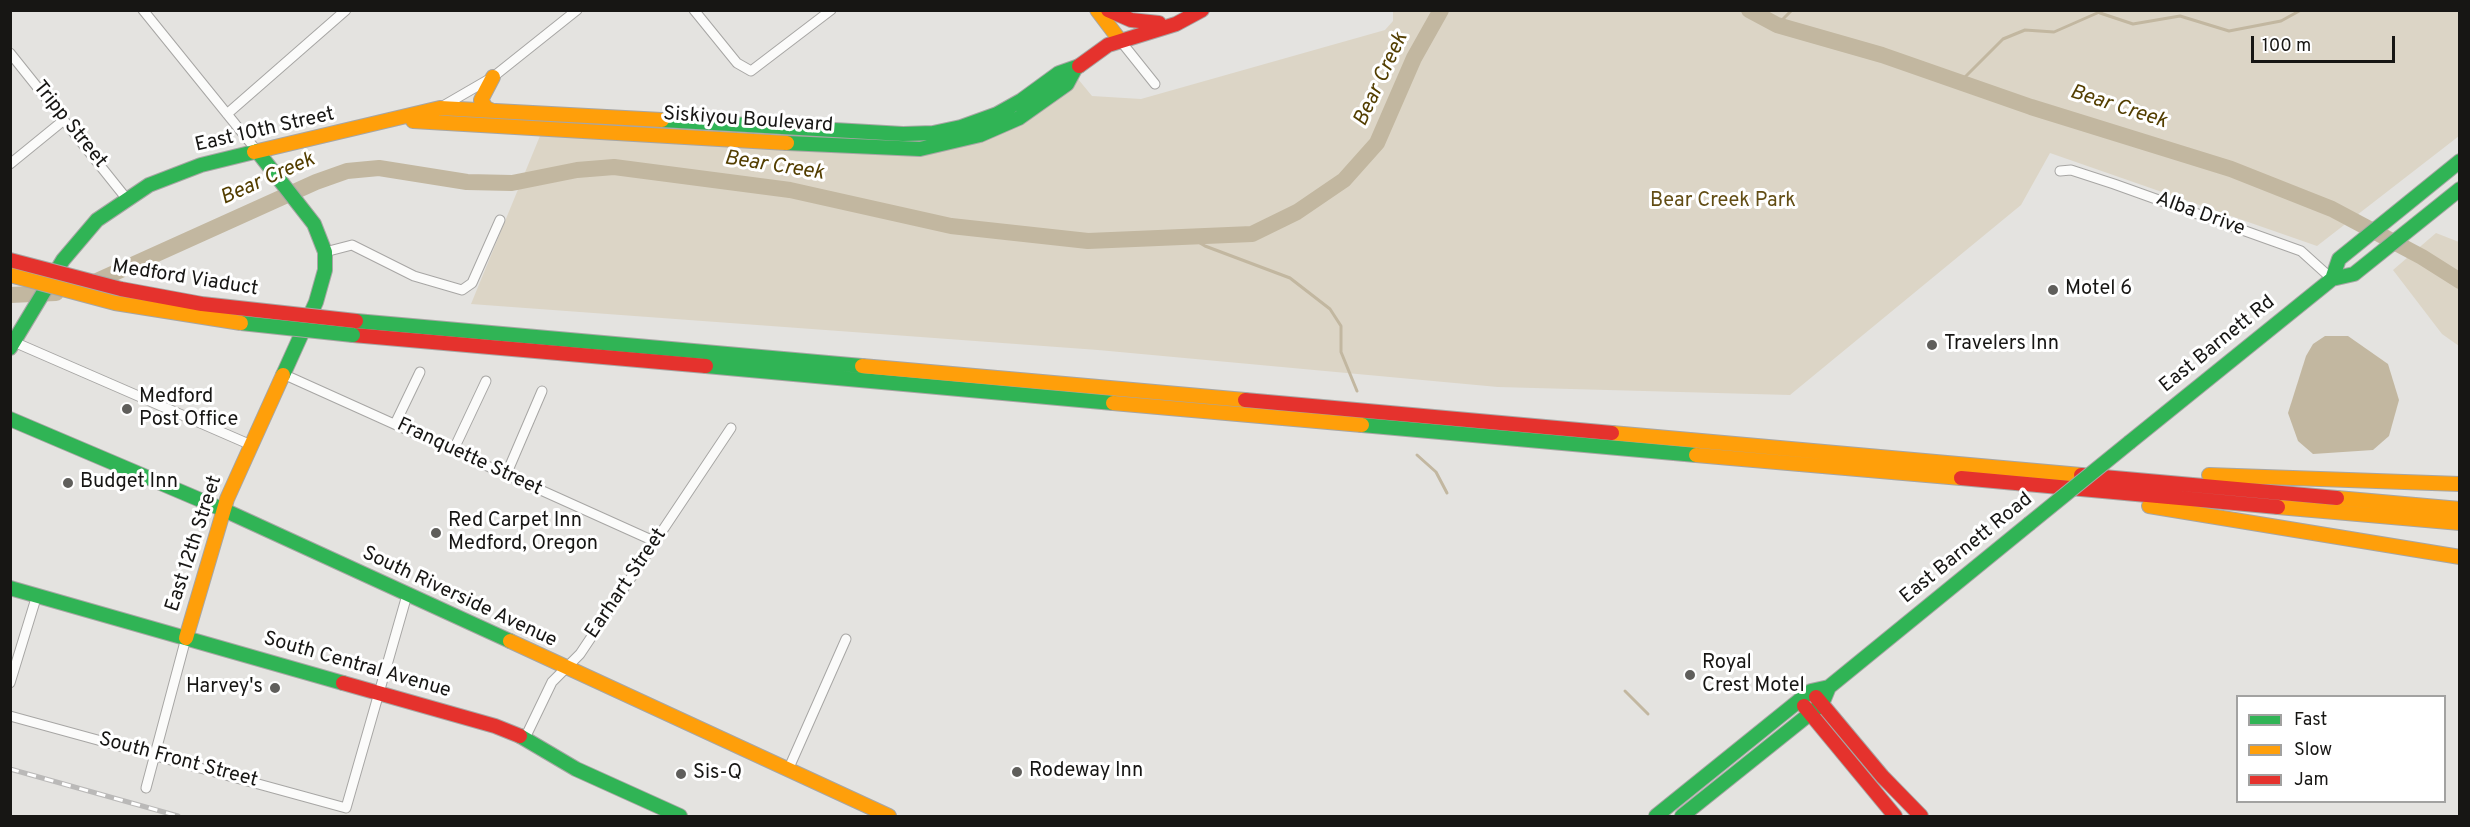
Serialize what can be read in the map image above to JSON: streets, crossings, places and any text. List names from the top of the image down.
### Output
{
  "streets": {
    "main road": [
      "Siskiyou Boulevard",
      "East 10th Street",
      "Medford Viaduct",
      "East Barnett Rd",
      "East 12th Street",
      "East Barnett Road",
      "South Riverside Avenue",
      "South Central Avenue"
    ],
    "street": [
      "Tripp Street",
      "Alba Drive",
      "Franquette Street",
      "Earhart Street",
      "South Front Street"
    ]
  },
  "crossings": [
    ["Siskiyou Boulevard", "East 10th Street"],
    ["Tripp Street", "East 10th Street"],
    ["Alba Drive", "East Barnett Rd"],
    ["East Barnett Rd", "East Barnett Road"],
    ["Franquette Street", "East 12th Street"],
    ["Franquette Street", "Earhart Street"],
    ["East 12th Street", "South Riverside Avenue"],
    ["East 12th Street", "South Central Avenue"],
    ["East 12th Street", "South Front Street"],
    ["Earhart Street", "South Riverside Avenue"],
    ["Earhart Street", "South Central Avenue"],
    ["South Central Avenue", "South Front Street"]
  ],
  "water": ["Bear Creek"],
  "parks": ["Bear Creek Park"],
  "places": [
    "Motel 6",
    "Travelers Inn",
    "Medford Post Office",
    "Budget Inn",
    "Red Carpet Inn Medford, Oregon",
    "Royal Crest Motel",
    "Harvey's",
    "Rodeway Inn",
    "Sis-Q"
  ],
  "legend": ["Fast", "Slow", "Jam"],
  "scale_bar": "100 m"
}
